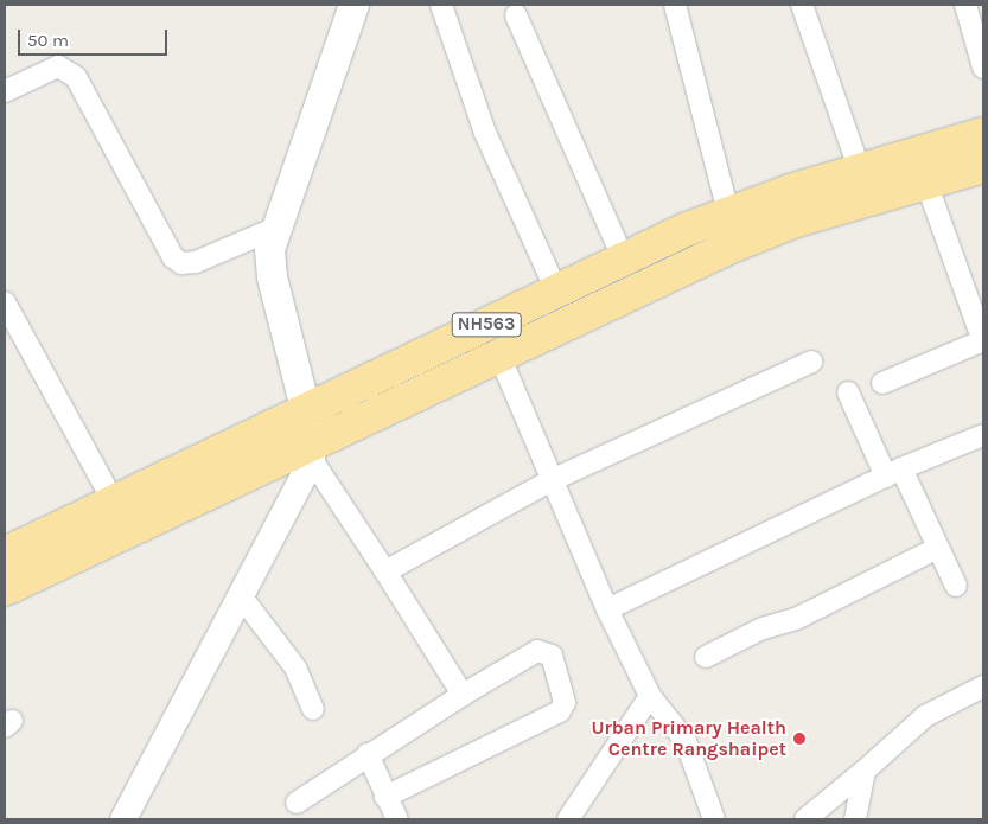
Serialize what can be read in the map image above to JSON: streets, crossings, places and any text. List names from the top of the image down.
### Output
{
  "streets": {
    "highway": ["NH563"]
  },
  "places": ["Urban Primary Health Centre Rangshaipet"],
  "scale_bar": "50 m"
}
